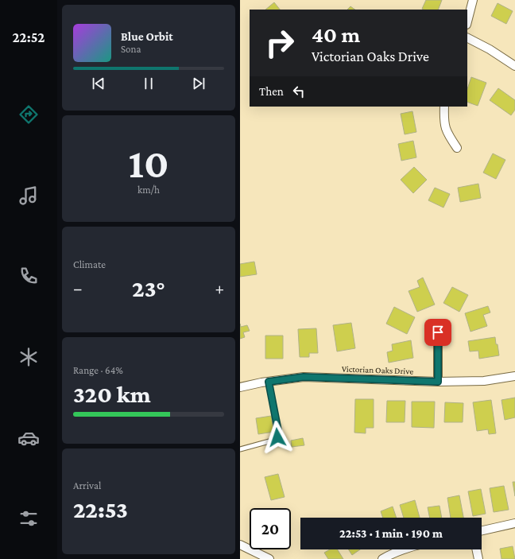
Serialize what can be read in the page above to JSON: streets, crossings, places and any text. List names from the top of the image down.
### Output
{
  "streets": {
    "street": ["Victorian Oaks Drive"]
  },
  "page": {
    "tabs": "22:52",
    "turn": ["40 m", "Victorian Oaks Drive"],
    "song": ["Blue Orbit", "Sona"],
    "then": "Then",
    "tile": [
      ["10", "km/h"],
      "Climate",
      ["Range · 64%", "320 km"],
      ["Arrival", "22:53"]
    ],
    "heat": ["−", "23°", "+"],
    "limit": "20",
    "trip": "22:53 · 1 min · 190 m"
  }
}
